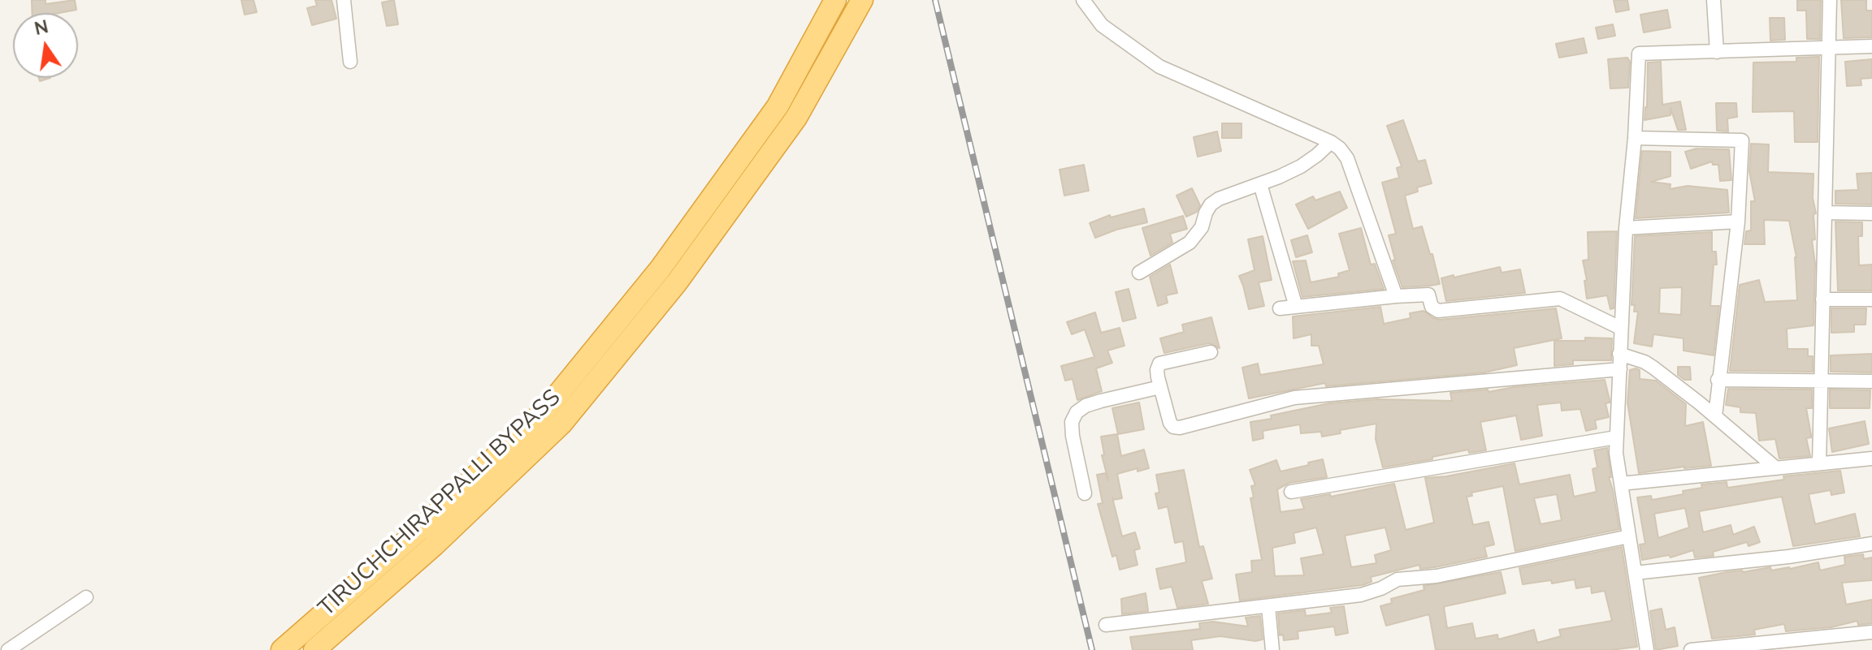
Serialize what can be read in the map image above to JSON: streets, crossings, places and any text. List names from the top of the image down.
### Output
{
  "streets": {
    "highway": ["TIRUCHCHIRAPPALLI BYPASS"]
  },
  "north": "top"
}
